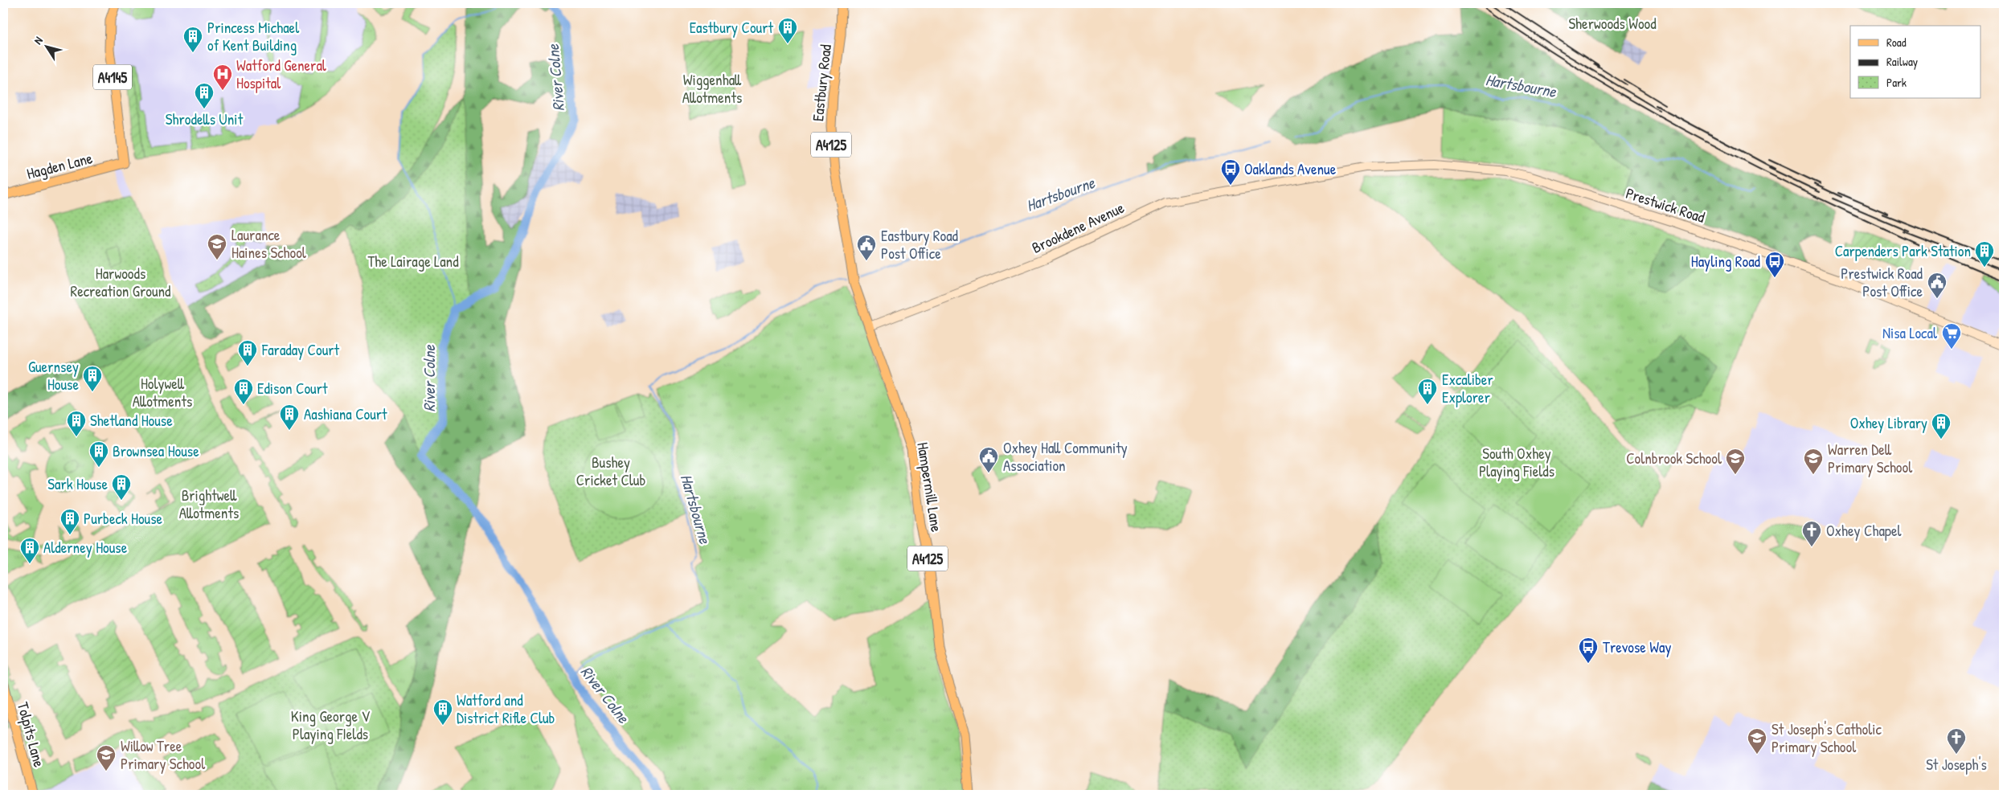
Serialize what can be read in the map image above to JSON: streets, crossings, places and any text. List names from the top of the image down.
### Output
{
  "streets": {
    "main road": [
      "A4145",
      "Eastbury Road",
      "A4125",
      "Hagden Lane",
      "Prestwick Road",
      "Brookdene Avenue",
      "Hampermill Lane",
      "Tolpits Lane"
    ]
  },
  "crossings": [
    ["A4145", "Hagden Lane"],
    ["Eastbury Road", "Hampermill Lane"],
    ["Prestwick Road", "Brookdene Avenue"],
    ["Brookdene Avenue", "Hampermill Lane"]
  ],
  "water": ["River Colne", "Hartsbourne"],
  "parks": [
    "Sherwoods Wood",
    "Wiggenhall Allotments",
    "The Lairage Land",
    "Harwoods Recreation Ground",
    "Holywell Allotments",
    "South Oxhey Playing Fields",
    "Bushey Cricket Club",
    "Brightwell Allotments",
    "King George V Playing FIelds"
  ],
  "places": {
    "building": [
      "Eastbury Court",
      "Princess Michael of Kent Building",
      "Shrodells Unit",
      "Carpenders Park Station",
      "Faraday Court",
      "Guernsey House",
      "Edison Court",
      "Excaliber Explorer",
      "Aashiana Court",
      "Shetland House",
      "Oxhey Library",
      "Brownsea House",
      "Sark House",
      "Purbeck House",
      "Alderney House",
      "Watford and District Rifle Club"
    ],
    "hospital": ["Watford General Hospital"],
    "bus stop": ["Oaklands Avenue", "Hayling Road", "Trevose Way"],
    "school or university": [
      "Laurance Haines School",
      "Colnbrook School",
      "Warren Dell Primary School",
      "St Joseph's Catholic Primary School",
      "Willow Tree Primary School"
    ],
    "public building": ["Eastbury Road Post Office", "Prestwick Road Post Office", "Oxhey Hall Community Association"],
    "supermarket": ["Nisa Local"],
    "church": ["Oxhey Chapel", "St Joseph's"]
  },
  "legend": ["Road", "Railway", "Park"],
  "north": "top left"
}
